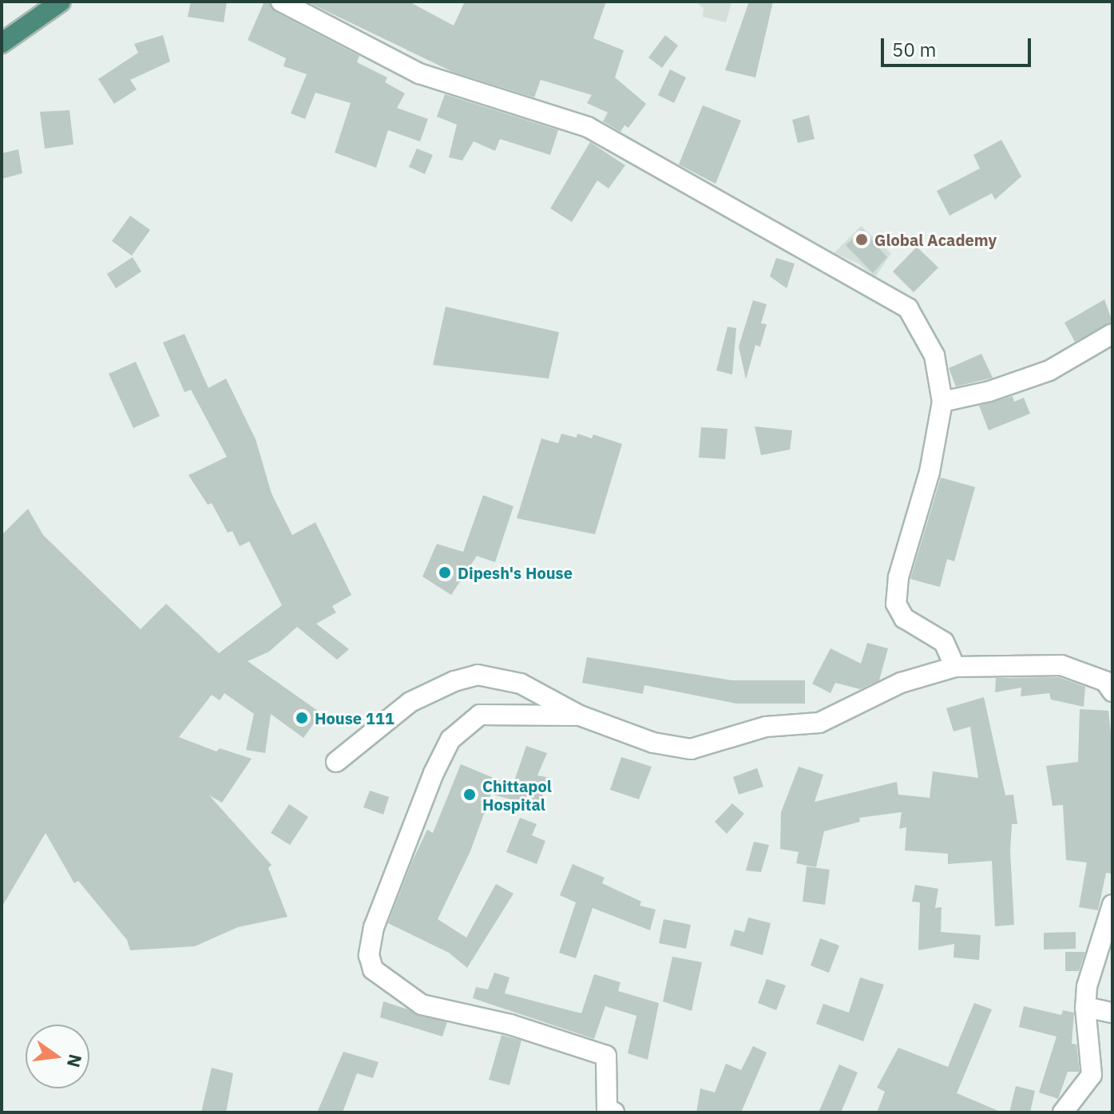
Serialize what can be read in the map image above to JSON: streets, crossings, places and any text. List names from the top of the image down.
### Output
{
  "places": [
    "Global Academy",
    "Dipesh's House",
    "House 111",
    "Chittapol Hospital"
  ],
  "scale_bar": "50 m",
  "north": "right"
}
